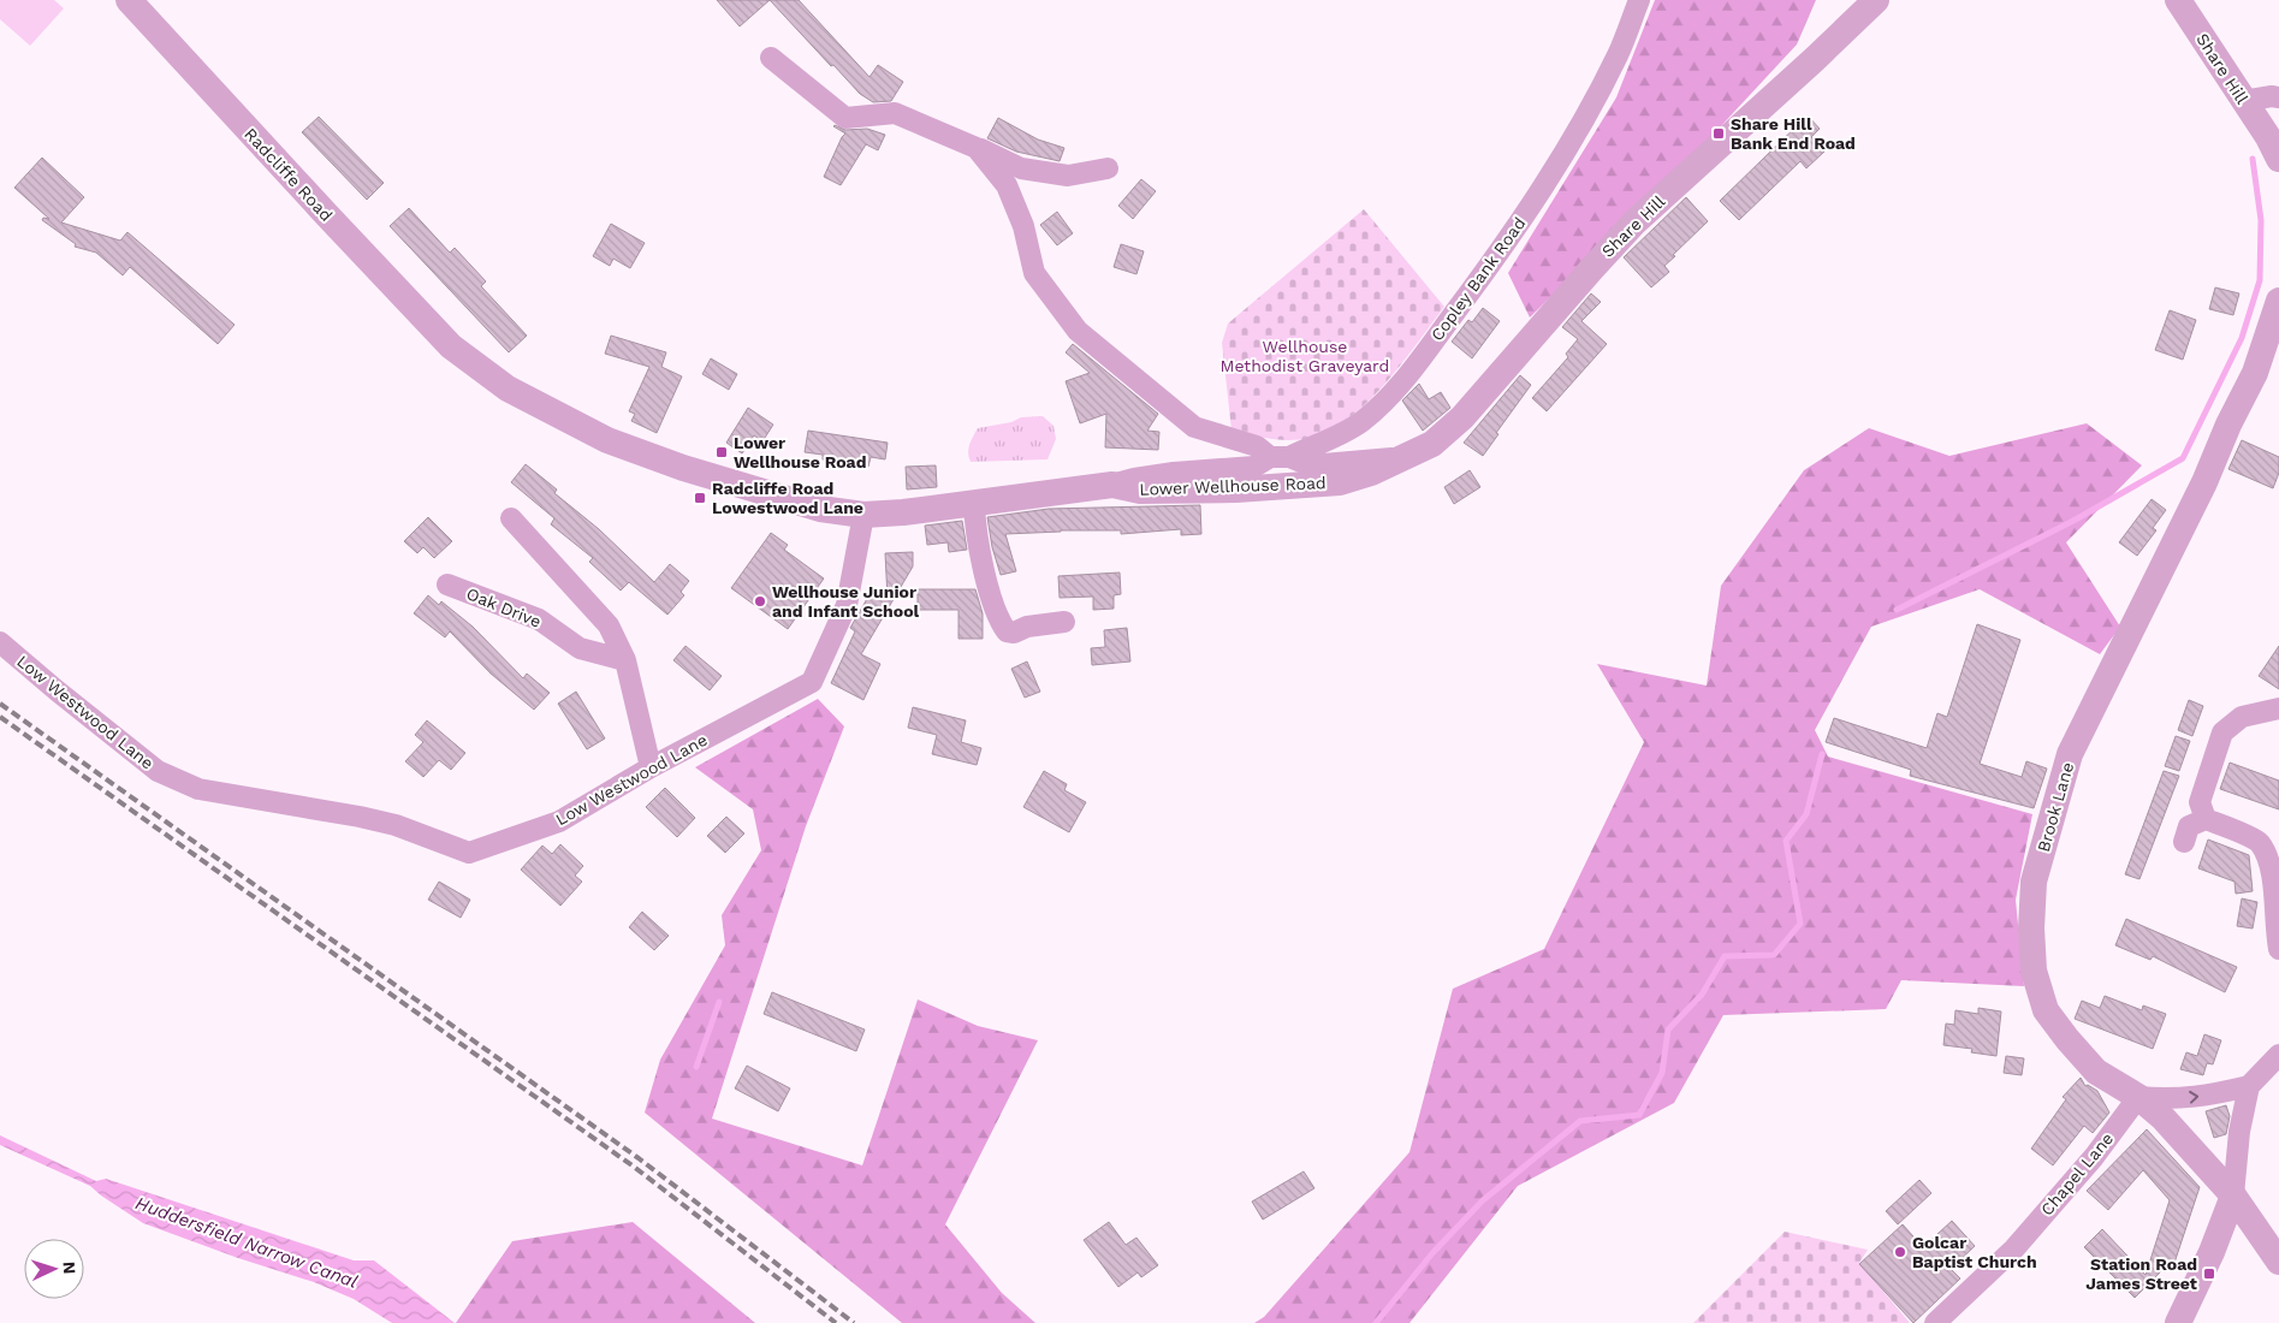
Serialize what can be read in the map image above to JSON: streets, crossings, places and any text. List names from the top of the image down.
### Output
{
  "streets": {
    "street": [
      "Share Hill",
      "Radcliffe Road",
      "Copley Bank Road",
      "Lower Wellhouse Road",
      "Oak Drive",
      "Low Westwood Lane",
      "Brook Lane",
      "Chapel Lane"
    ]
  },
  "crossings": [
    ["Share Hill", "Lower Wellhouse Road"],
    ["Radcliffe Road", "Lower Wellhouse Road"],
    ["Copley Bank Road", "Lower Wellhouse Road"],
    ["Lower Wellhouse Road", "Low Westwood Lane"],
    ["Brook Lane", "Chapel Lane"]
  ],
  "water": ["Huddersfield Narrow Canal"],
  "parks": ["Wellhouse Methodist Graveyard"],
  "places": {
    "transit": [
      "Share Hill Bank End Road",
      "Lower Wellhouse Road",
      "Radcliffe Road Lowestwood Lane",
      "Station Road James Street"
    ],
    "other": ["Wellhouse Junior and Infant School", "Golcar Baptist Church"]
  },
  "north": "right"
}
